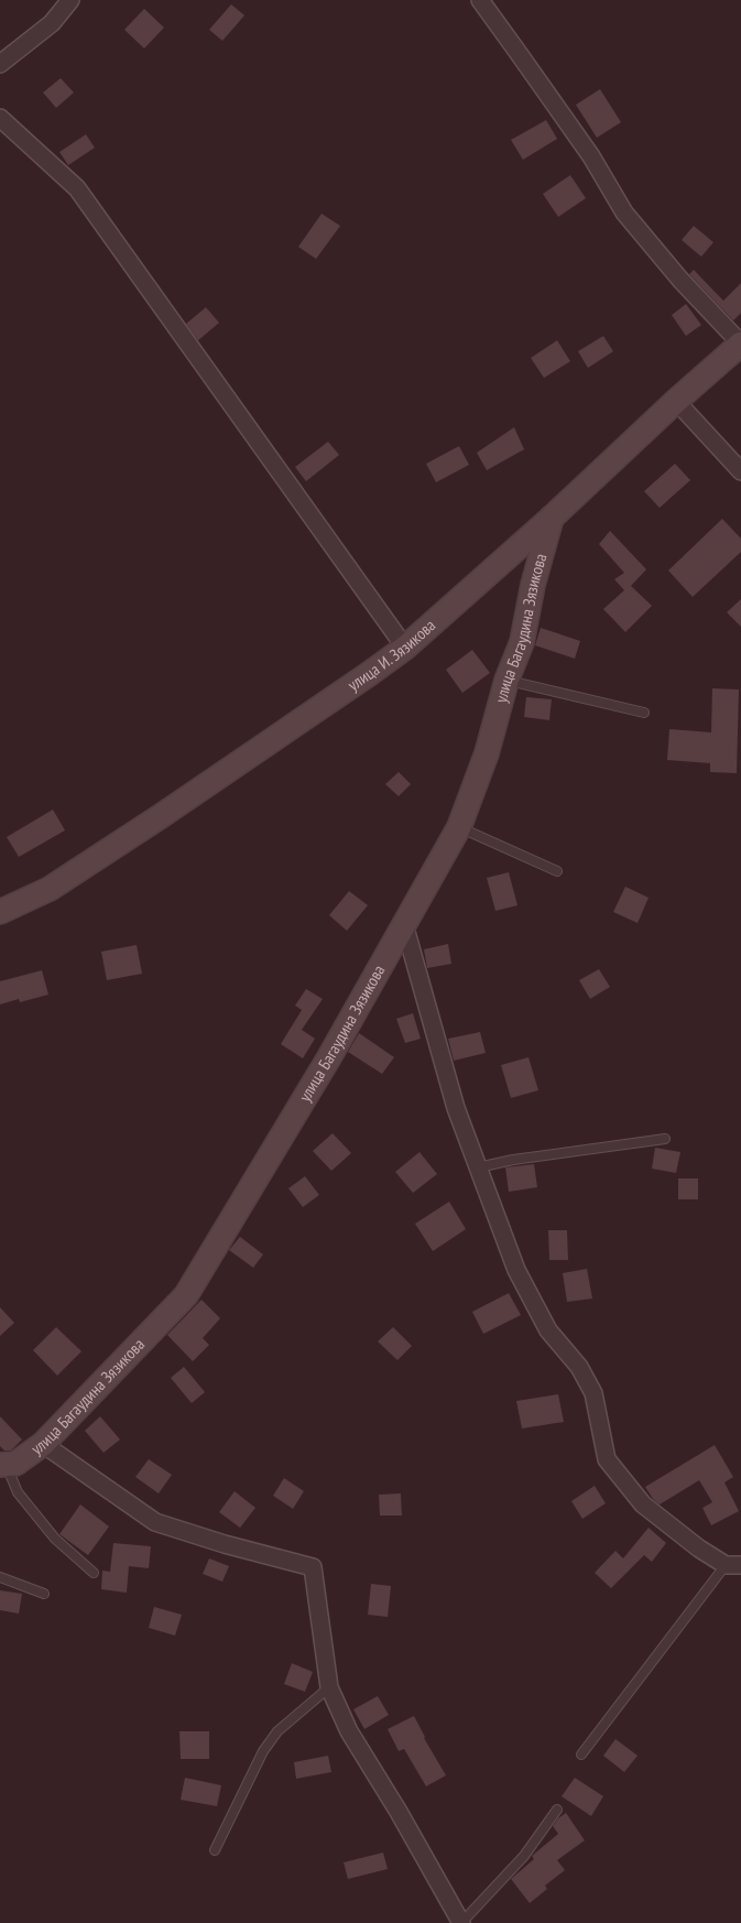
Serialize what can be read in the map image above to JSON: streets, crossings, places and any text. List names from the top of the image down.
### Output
{
  "streets": {
    "street": ["улица Багаудина Зязикова", "улица И. Зязикова"]
  },
  "crossings": [
    ["улица Багаудина Зязикова", "улица И. Зязикова"]
  ]
}
